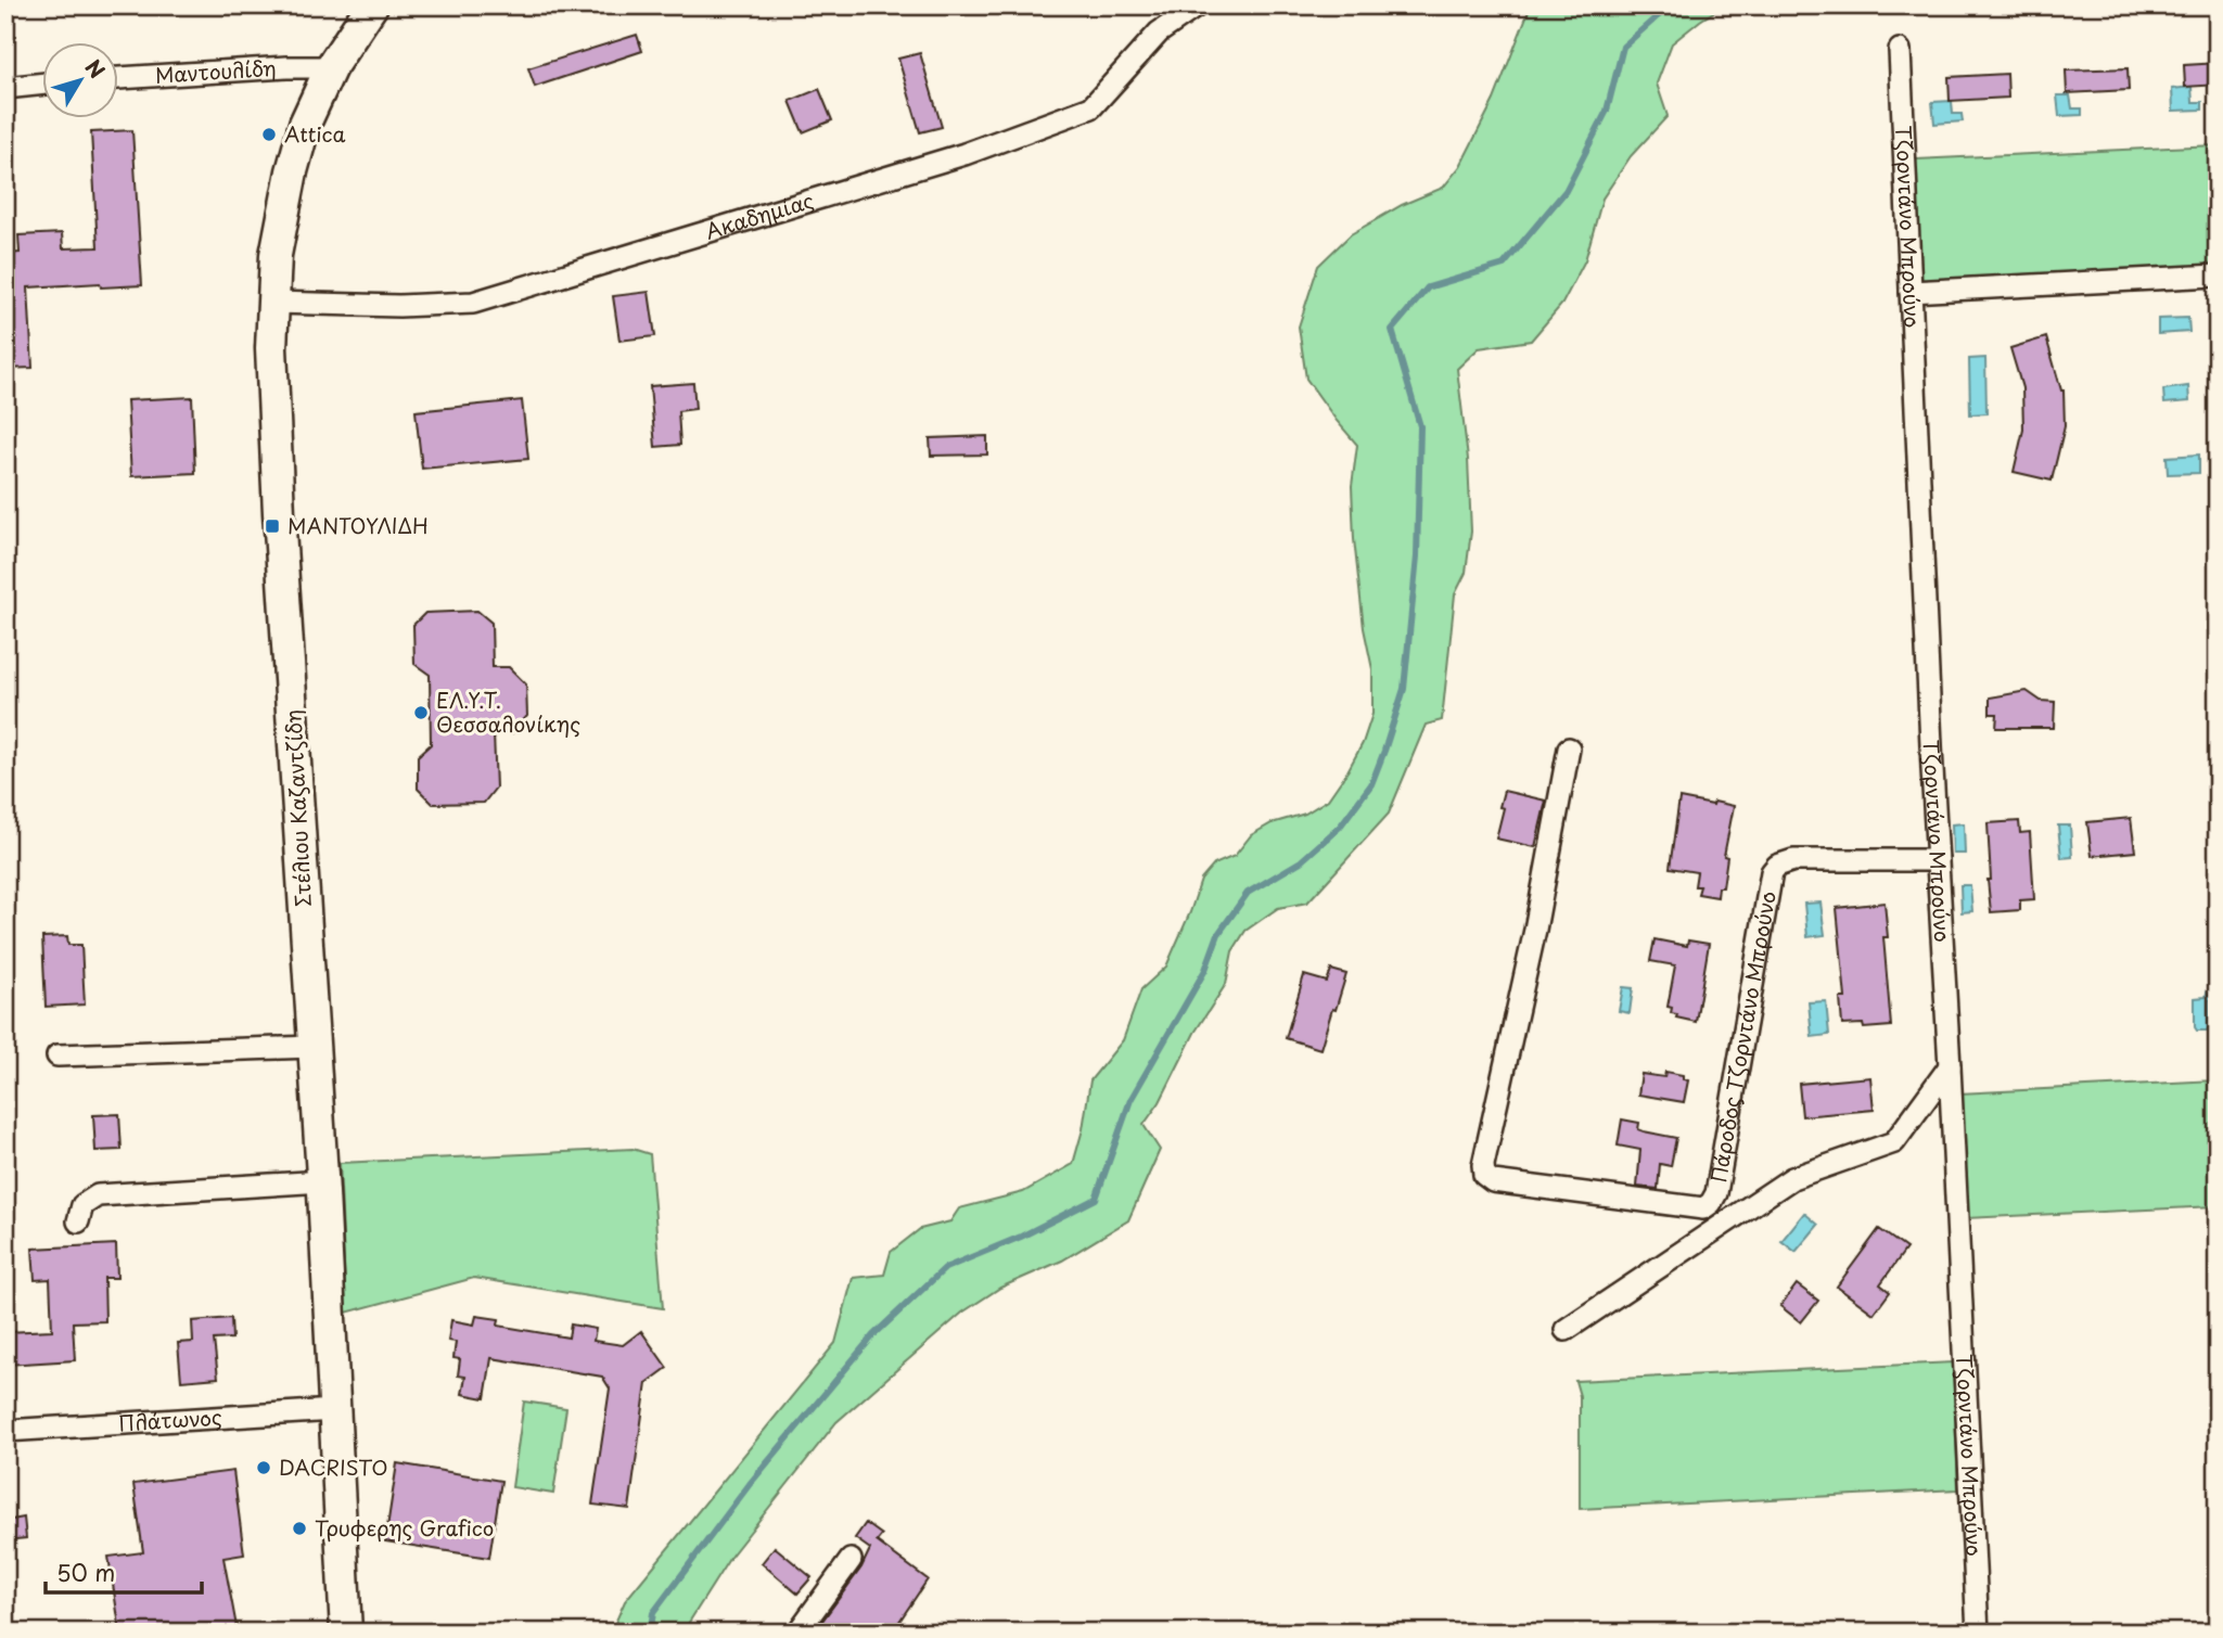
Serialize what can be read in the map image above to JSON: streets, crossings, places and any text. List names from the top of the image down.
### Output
{
  "streets": {
    "main road": ["Στέλιου Καζαντζίδη"],
    "street": [
      "Μαντουλίδη",
      "Ακαδημίας",
      "Τζορντάνο Μπρούνο",
      "Πάροδος Τζορντάνο Μπρούνο",
      "Πλάτωνος"
    ]
  },
  "crossings": [
    ["Μαντουλίδη", "Στέλιου Καζαντζίδη"],
    ["Ακαδημίας", "Στέλιου Καζαντζίδη"],
    ["Τζορντάνο Μπρούνο", "Πάροδος Τζορντάνο Μπρούνο"],
    ["Στέλιου Καζαντζίδη", "Πλάτωνος"]
  ],
  "places": {
    "other": [
      "Attica",
      "ΕΛ.Υ.Τ. Θεσσαλονίκης",
      "DACRISTO",
      "Τρυφερης Grafico"
    ],
    "transit": ["ΜΑΝΤΟΥΛΙΔΗ"]
  },
  "scale_bar": "50 m",
  "north": "top right"
}
